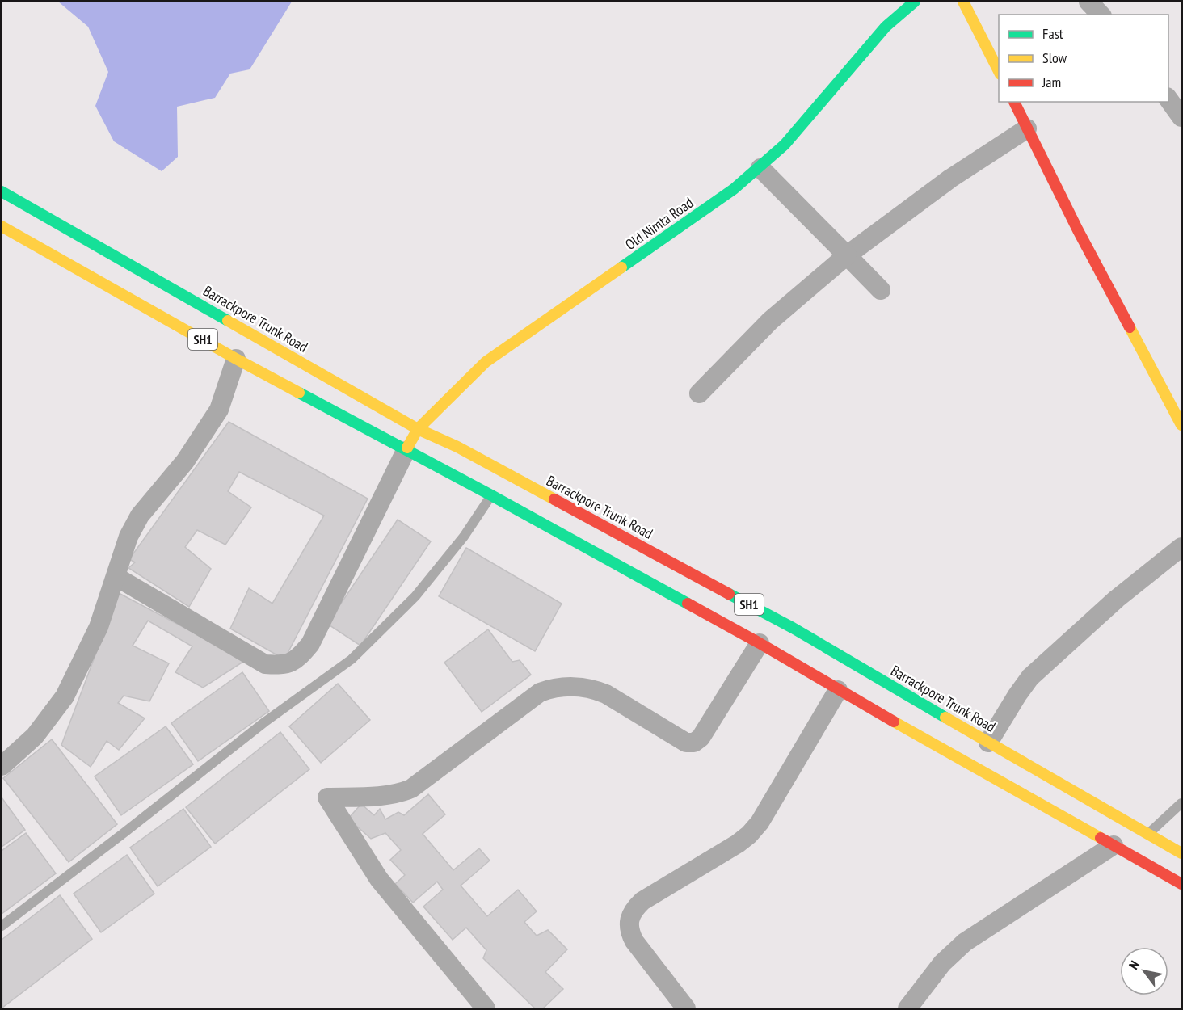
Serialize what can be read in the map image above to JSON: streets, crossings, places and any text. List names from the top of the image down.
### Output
{
  "streets": {
    "main road": ["Old Nimta Road", "Barrackpore Trunk Road", "SH1"]
  },
  "crossings": [
    ["Old Nimta Road", "Barrackpore Trunk Road"],
    ["Old Nimta Road", "SH1"]
  ],
  "legend": ["Fast", "Slow", "Jam"],
  "north": "top left"
}
